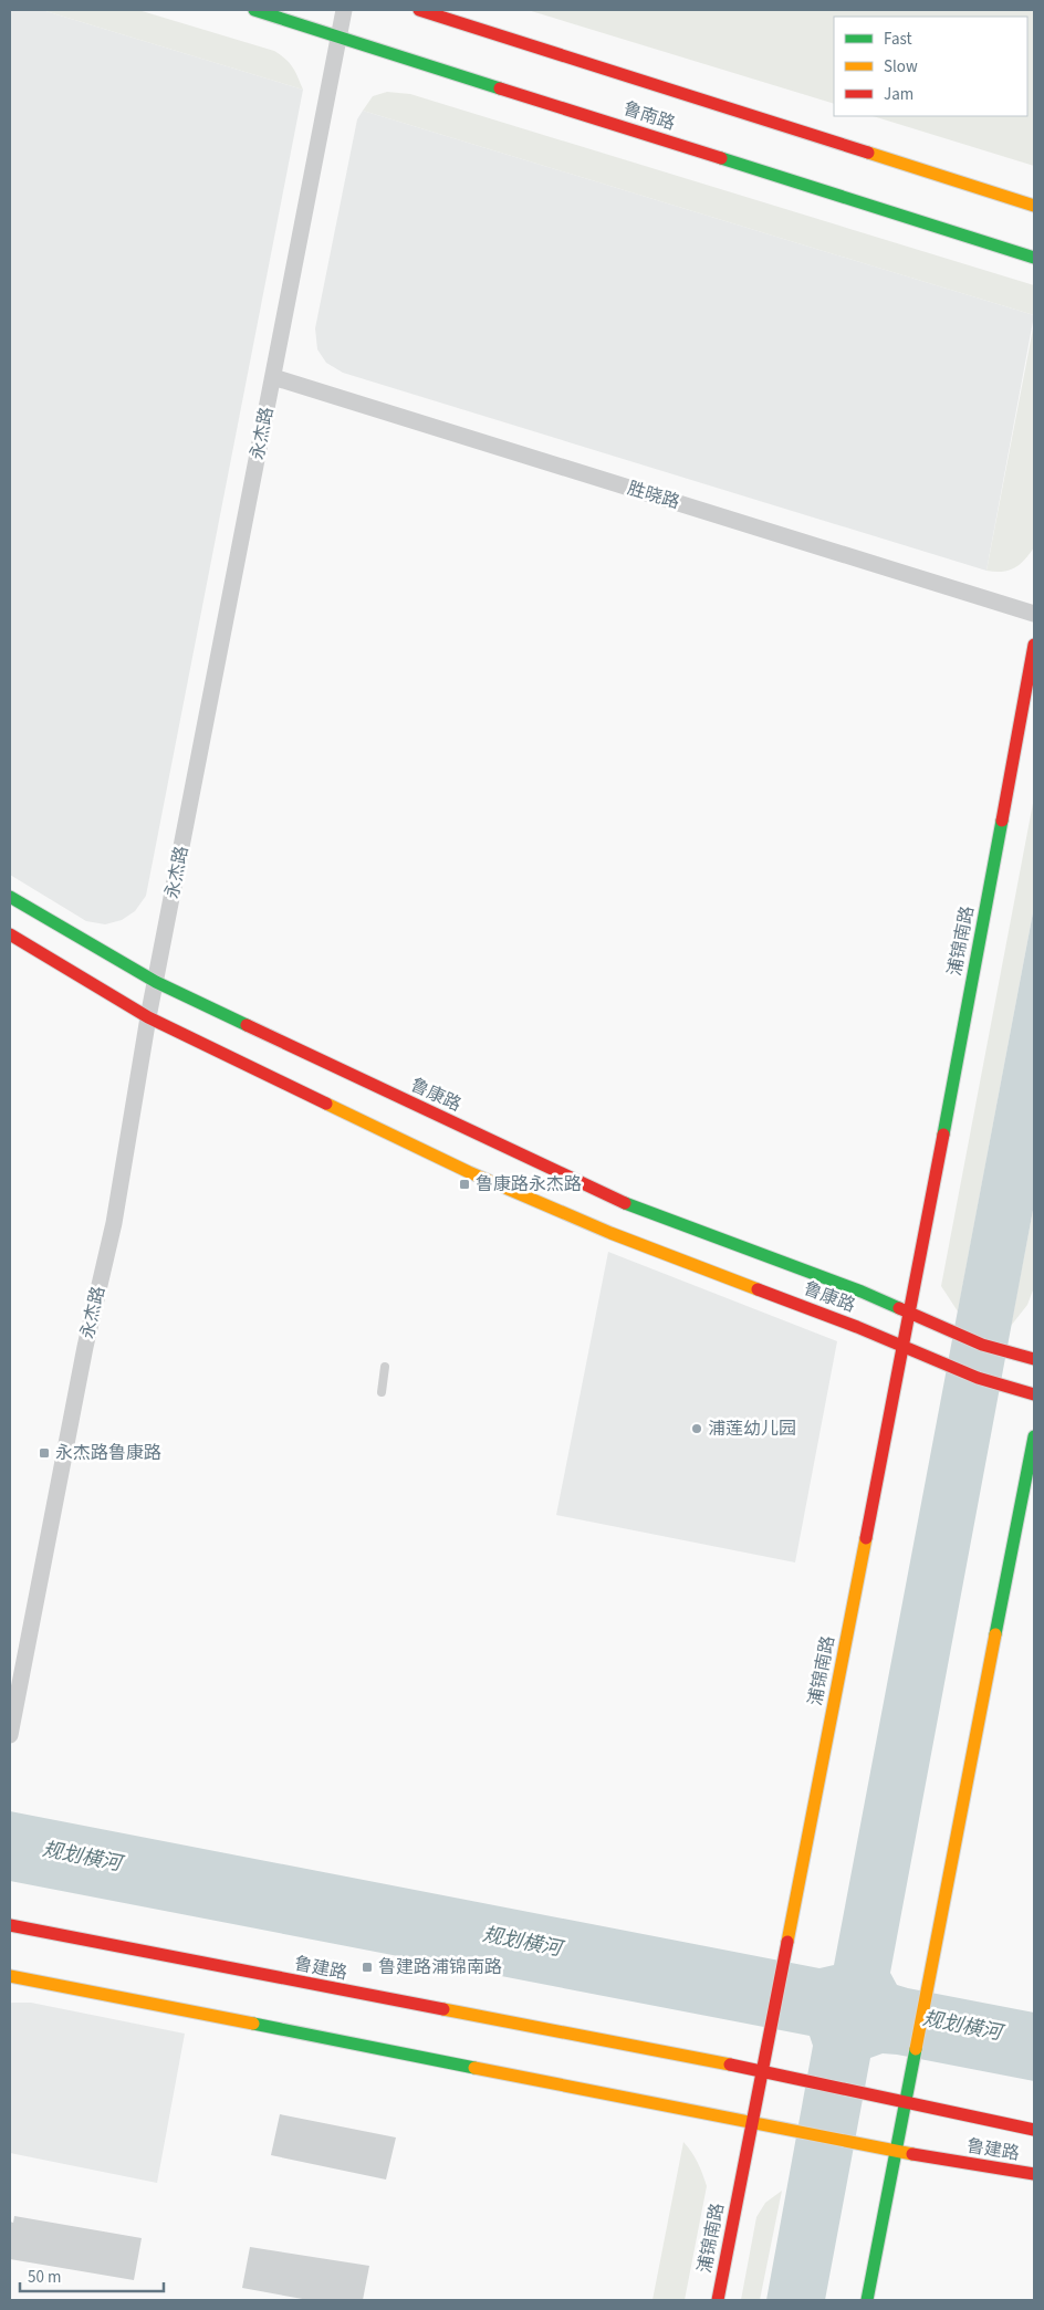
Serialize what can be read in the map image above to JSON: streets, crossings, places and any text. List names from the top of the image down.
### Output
{
  "streets": {
    "street": [
      "鲁南路",
      "永杰路",
      "胜晓路",
      "浦锦南路",
      "鲁康路",
      "鲁建路"
    ]
  },
  "crossings": [
    ["鲁南路", "永杰路"],
    ["永杰路", "胜晓路"],
    ["永杰路", "鲁康路"],
    ["浦锦南路", "鲁康路"],
    ["浦锦南路", "鲁建路"]
  ],
  "water": ["规划横河"],
  "places": {
    "transit": ["鲁康路永杰路", "永杰路鲁康路", "鲁建路浦锦南路"],
    "other": ["浦莲幼儿园"]
  },
  "legend": ["Fast", "Slow", "Jam"],
  "scale_bar": "50 m"
}
